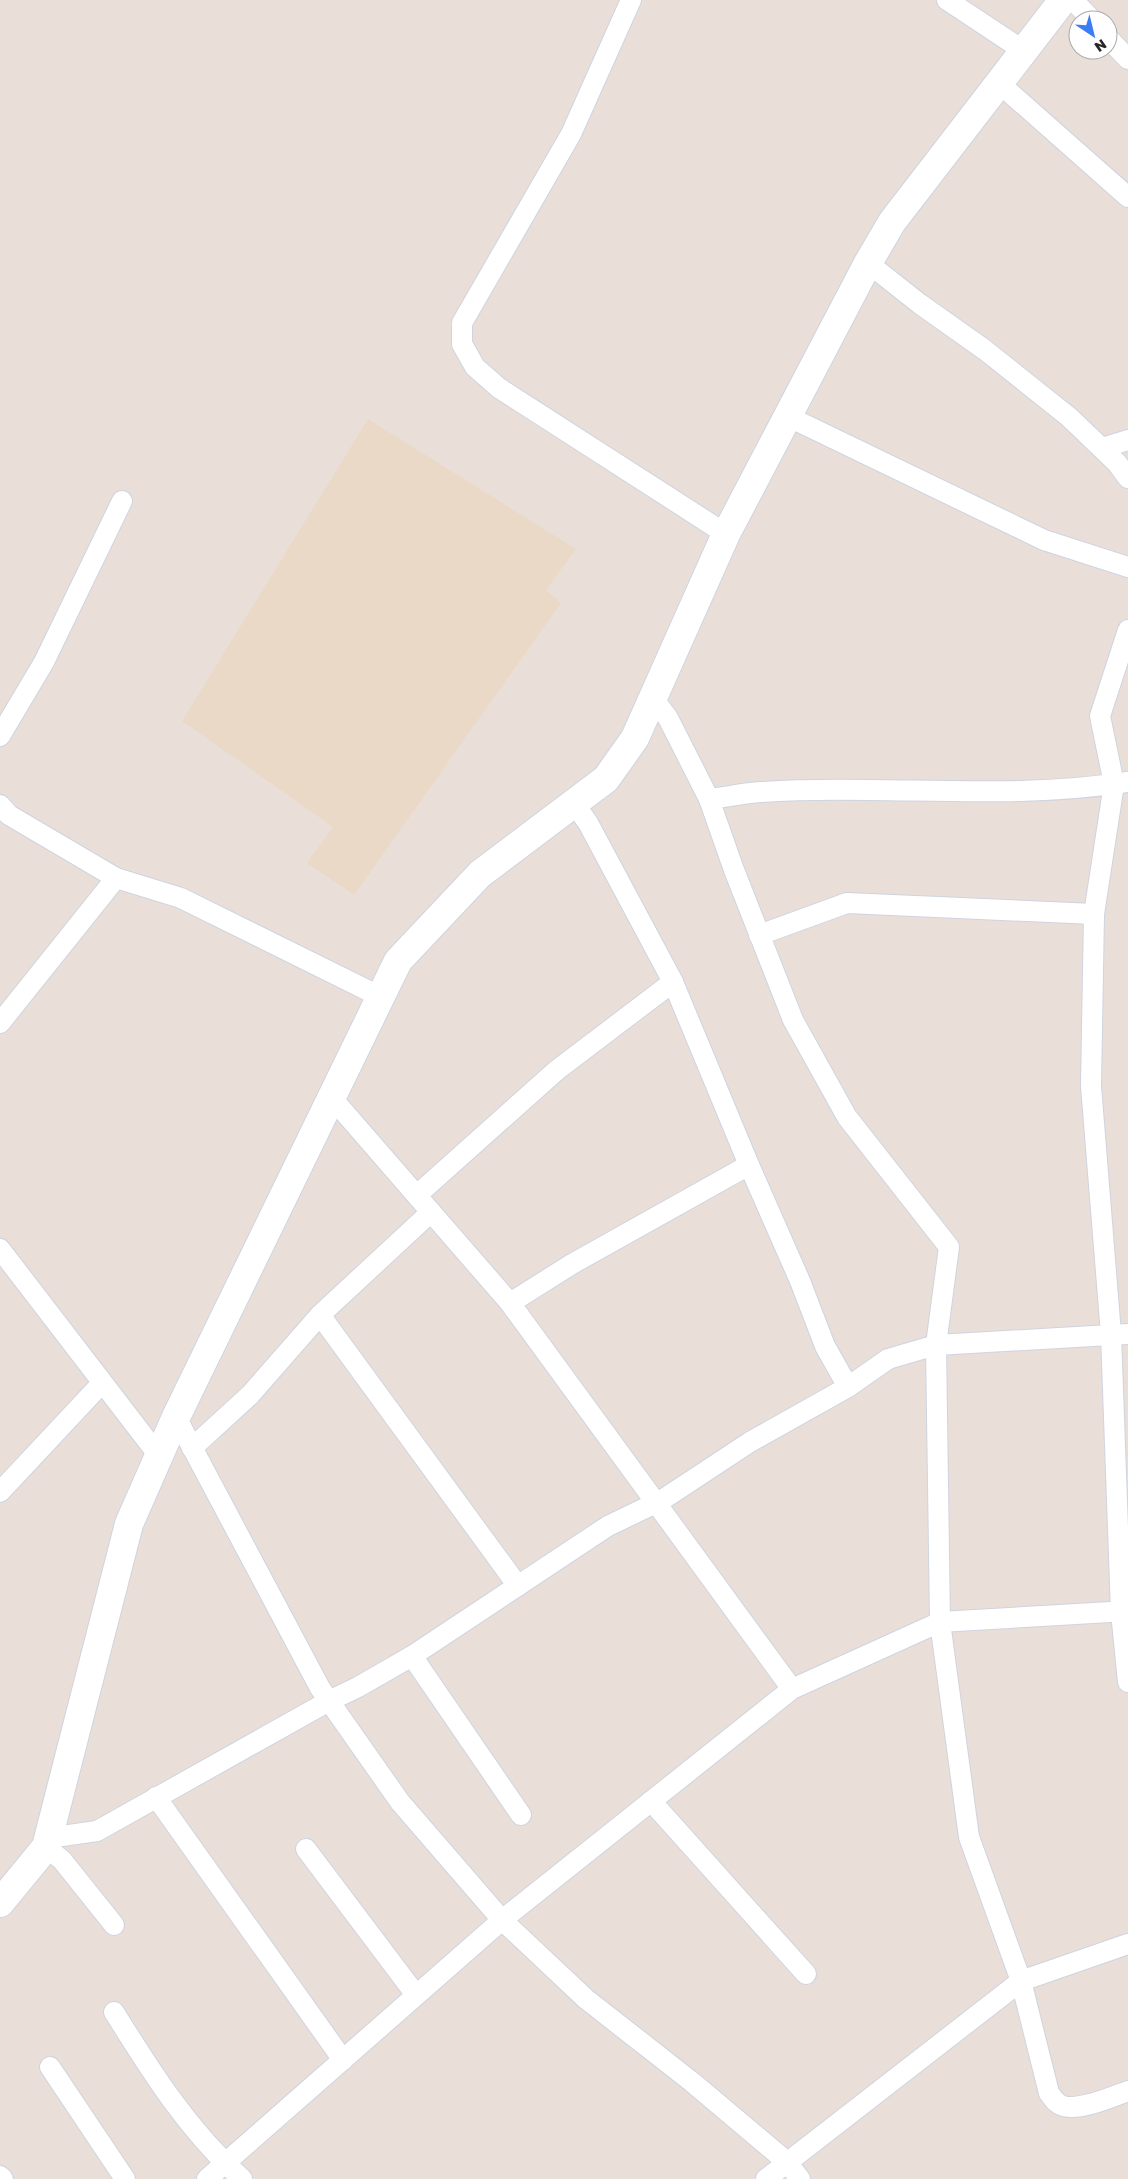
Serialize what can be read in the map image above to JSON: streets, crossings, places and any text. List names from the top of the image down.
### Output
{
  "north": "bottom right"
}
